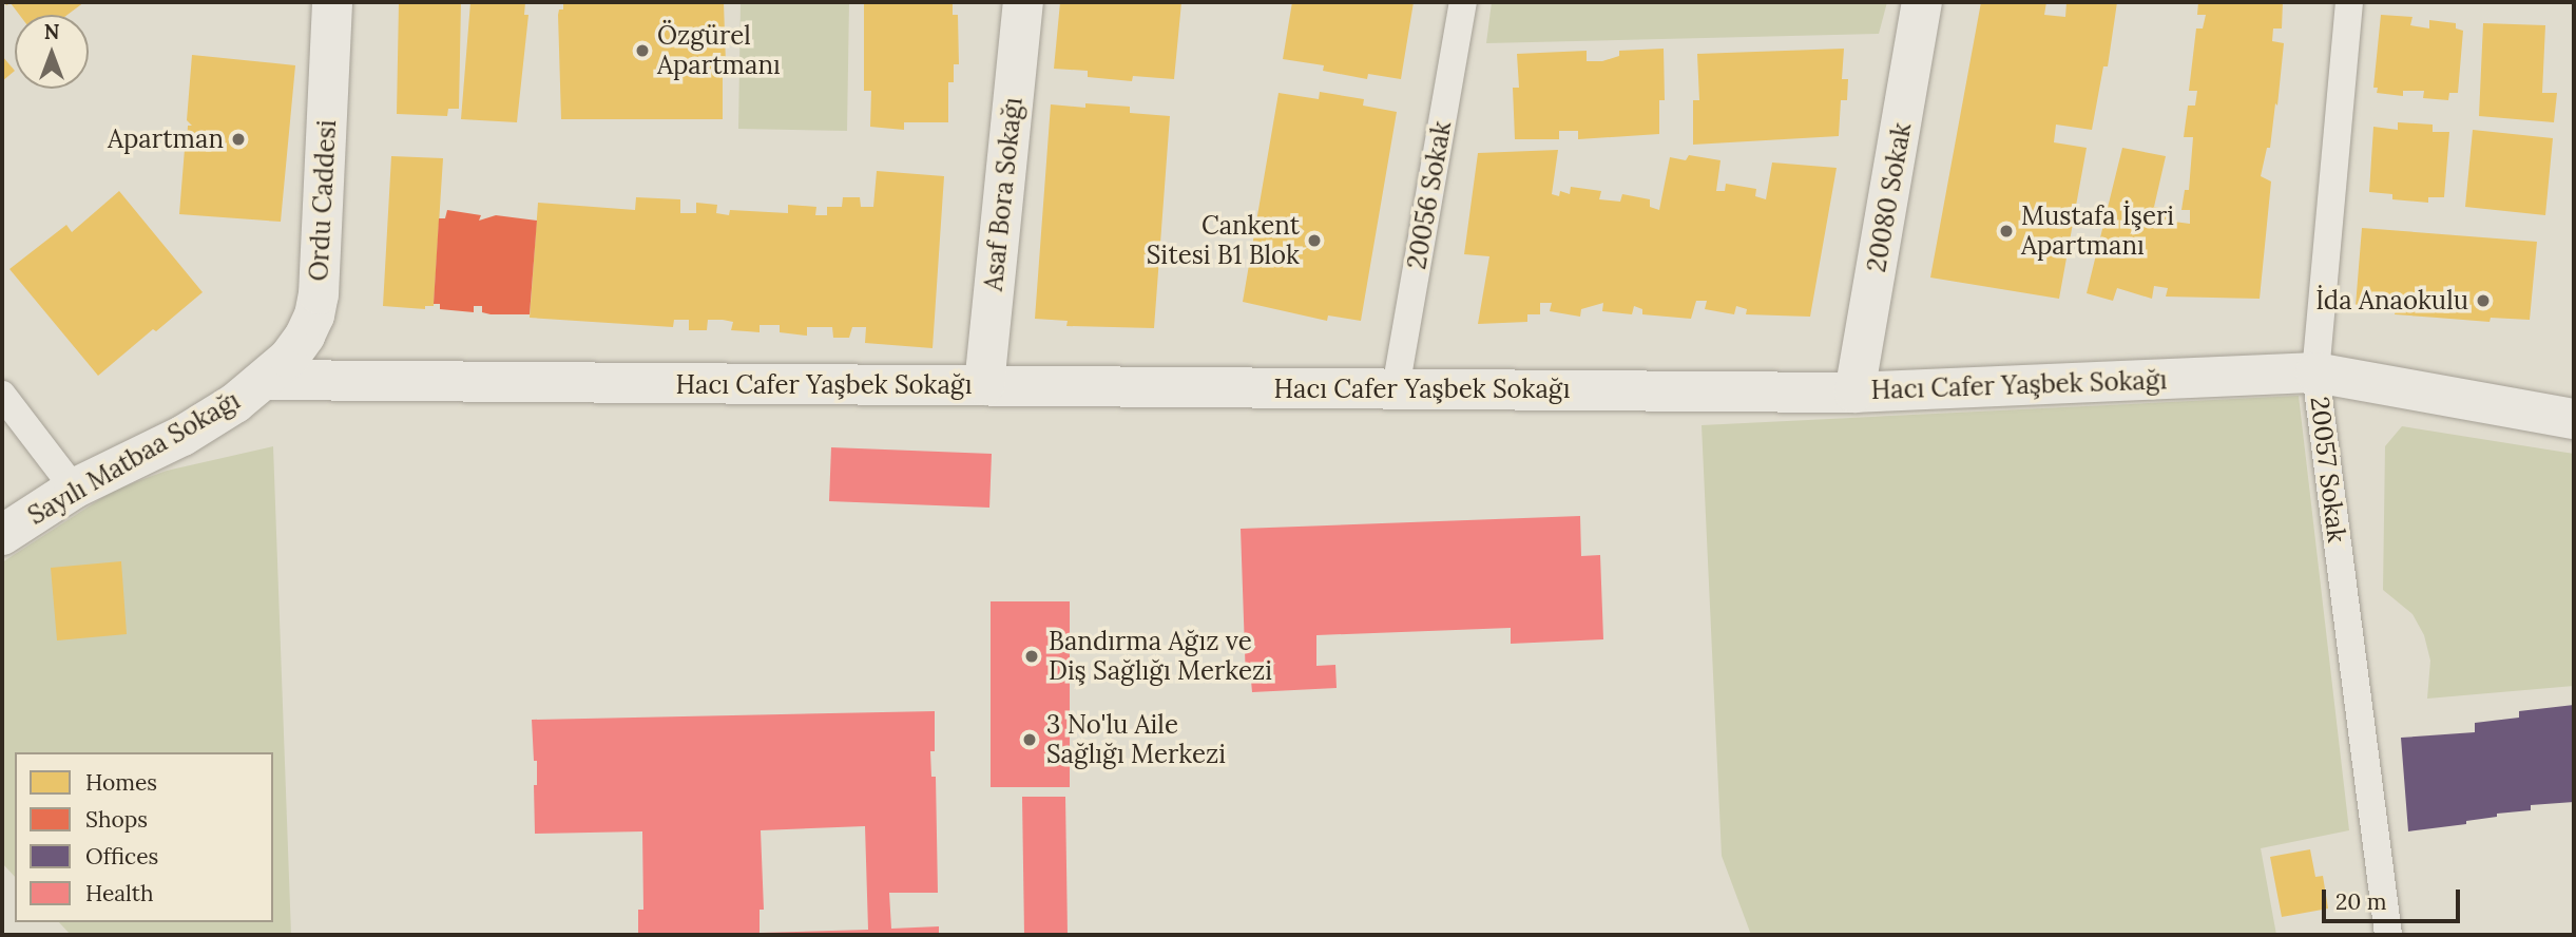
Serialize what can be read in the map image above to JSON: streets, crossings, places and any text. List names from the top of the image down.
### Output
{
  "streets": {
    "street": [
      "Asaf Bora Sokağı",
      "20080 Sokak",
      "Ordu Caddesi",
      "Hacı Cafer Yaşbek Sokağı",
      "Sayılı Matbaa Sokağı"
    ],
    "lane": ["20056 Sokak", "20057 Sokak"]
  },
  "crossings": [
    ["Asaf Bora Sokağı", "Hacı Cafer Yaşbek Sokağı"],
    ["20056 Sokak", "Hacı Cafer Yaşbek Sokağı"],
    ["20080 Sokak", "Hacı Cafer Yaşbek Sokağı"],
    ["Ordu Caddesi", "Hacı Cafer Yaşbek Sokağı"],
    ["Ordu Caddesi", "Sayılı Matbaa Sokağı"],
    ["Hacı Cafer Yaşbek Sokağı", "Sayılı Matbaa Sokağı"],
    ["Hacı Cafer Yaşbek Sokağı", "20057 Sokak"]
  ],
  "places": [
    "Özgürel Apartmanı",
    "Apartman",
    "Mustafa İşeri Apartmanı",
    "Cankent Sitesi B1 Blok",
    "İda Anaokulu",
    "Bandırma Ağız ve Diş Sağlığı Merkezi",
    "3 No'lu Aile Sağlığı Merkezi"
  ],
  "legend": [
    "Homes",
    "Shops",
    "Offices",
    "Health"
  ],
  "scale_bar": "20 m",
  "north": "top"
}
